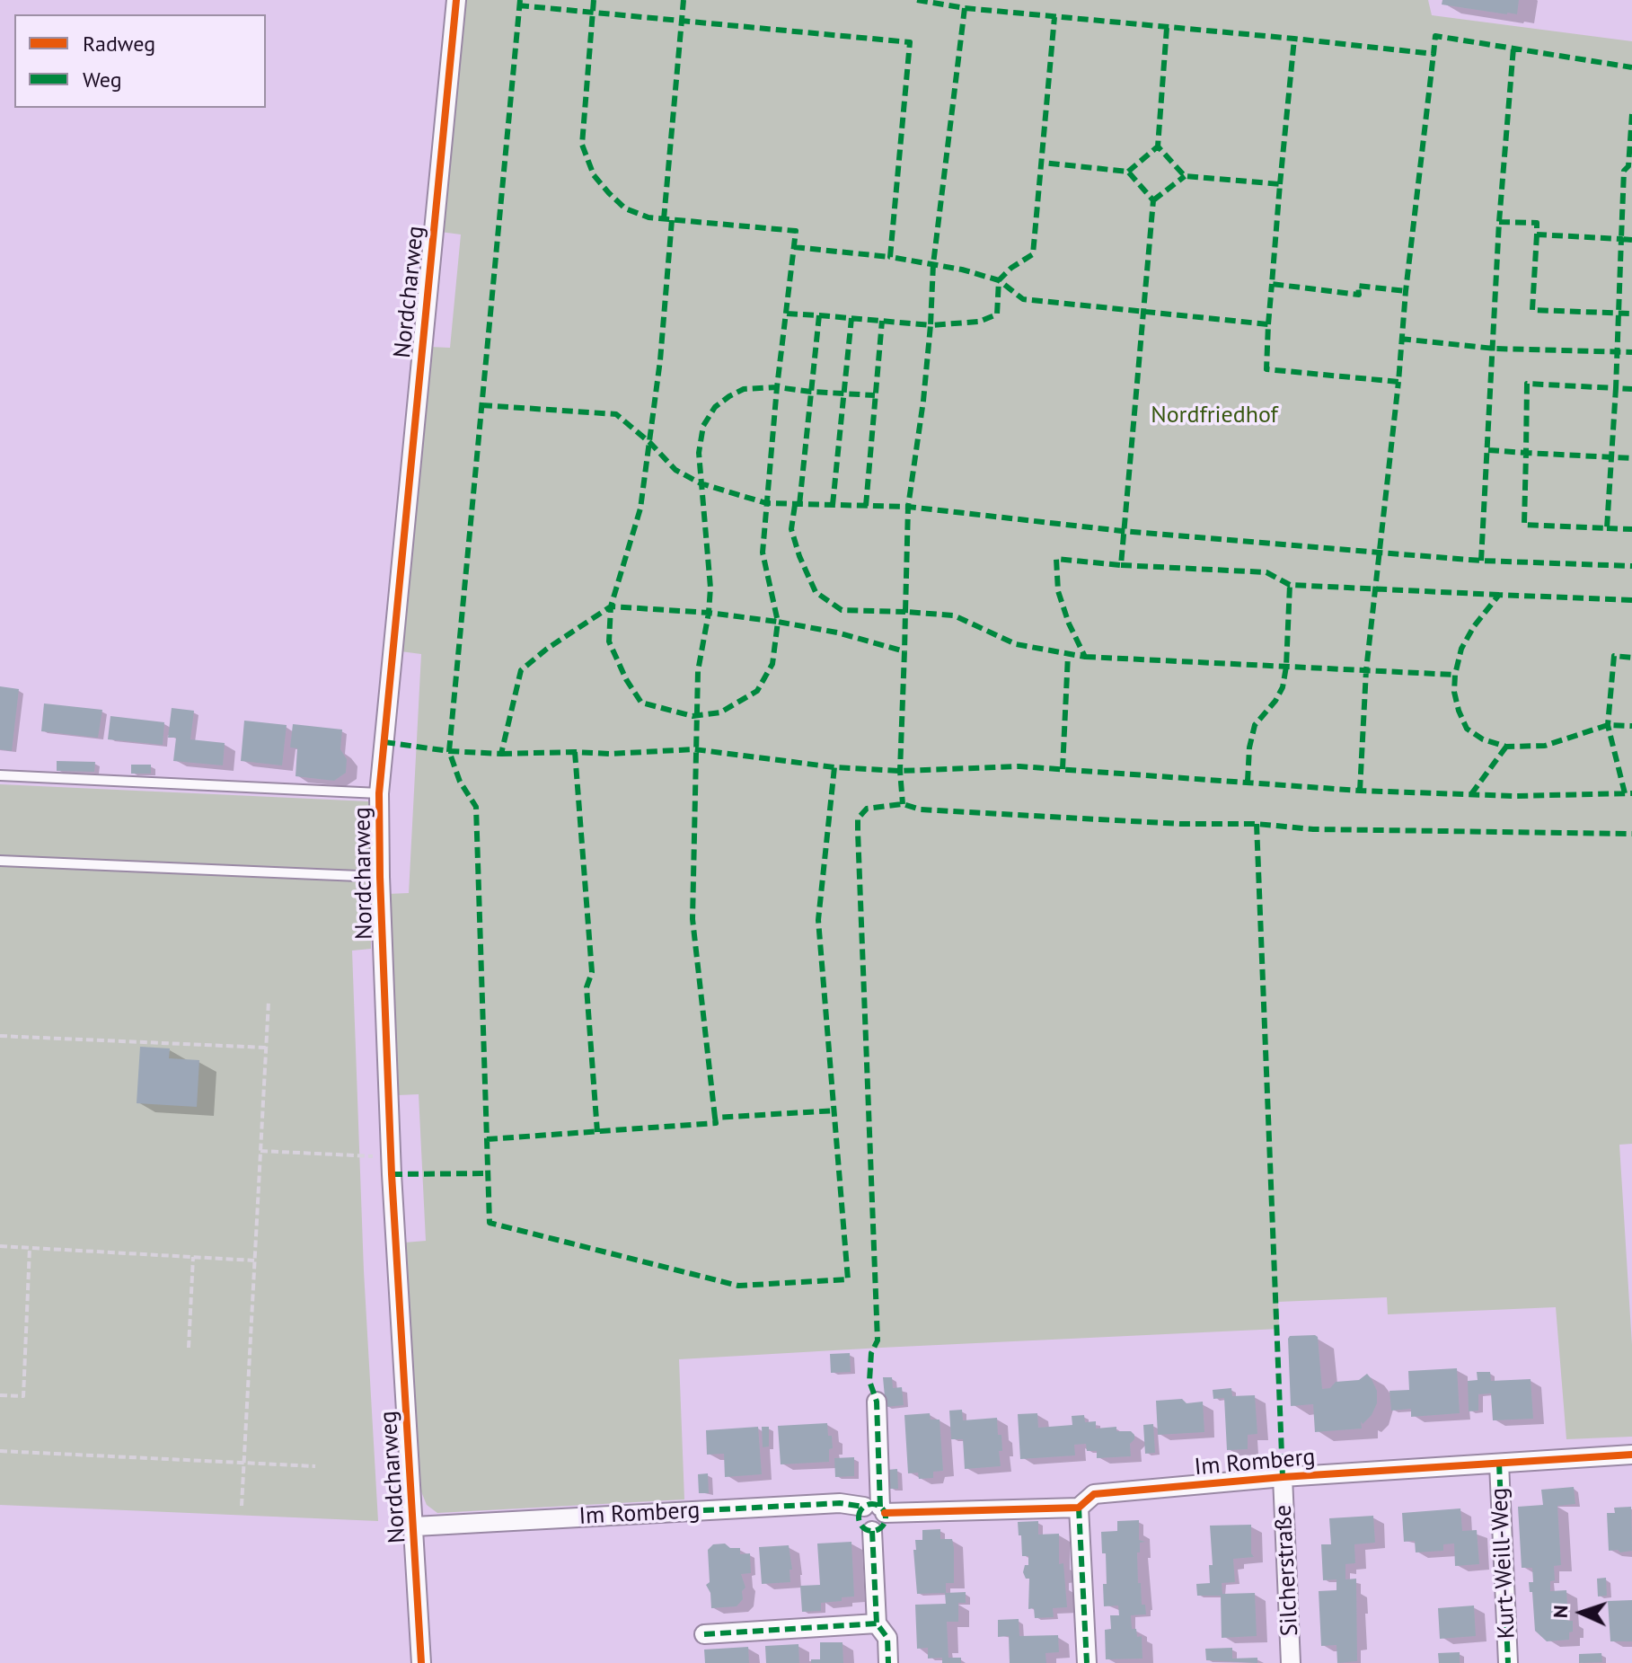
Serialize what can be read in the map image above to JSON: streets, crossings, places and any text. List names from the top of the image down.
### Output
{
  "streets": {
    "street": [
      "Nordcharweg",
      "Im Romberg",
      "Kurt-Weill-Weg",
      "Silcherstraße"
    ]
  },
  "crossings": [
    ["Nordcharweg", "Im Romberg"],
    ["Im Romberg", "Kurt-Weill-Weg"],
    ["Im Romberg", "Silcherstraße"]
  ],
  "parks": ["Nordfriedhof"],
  "legend": ["Radweg", "Weg"],
  "north": "left"
}
